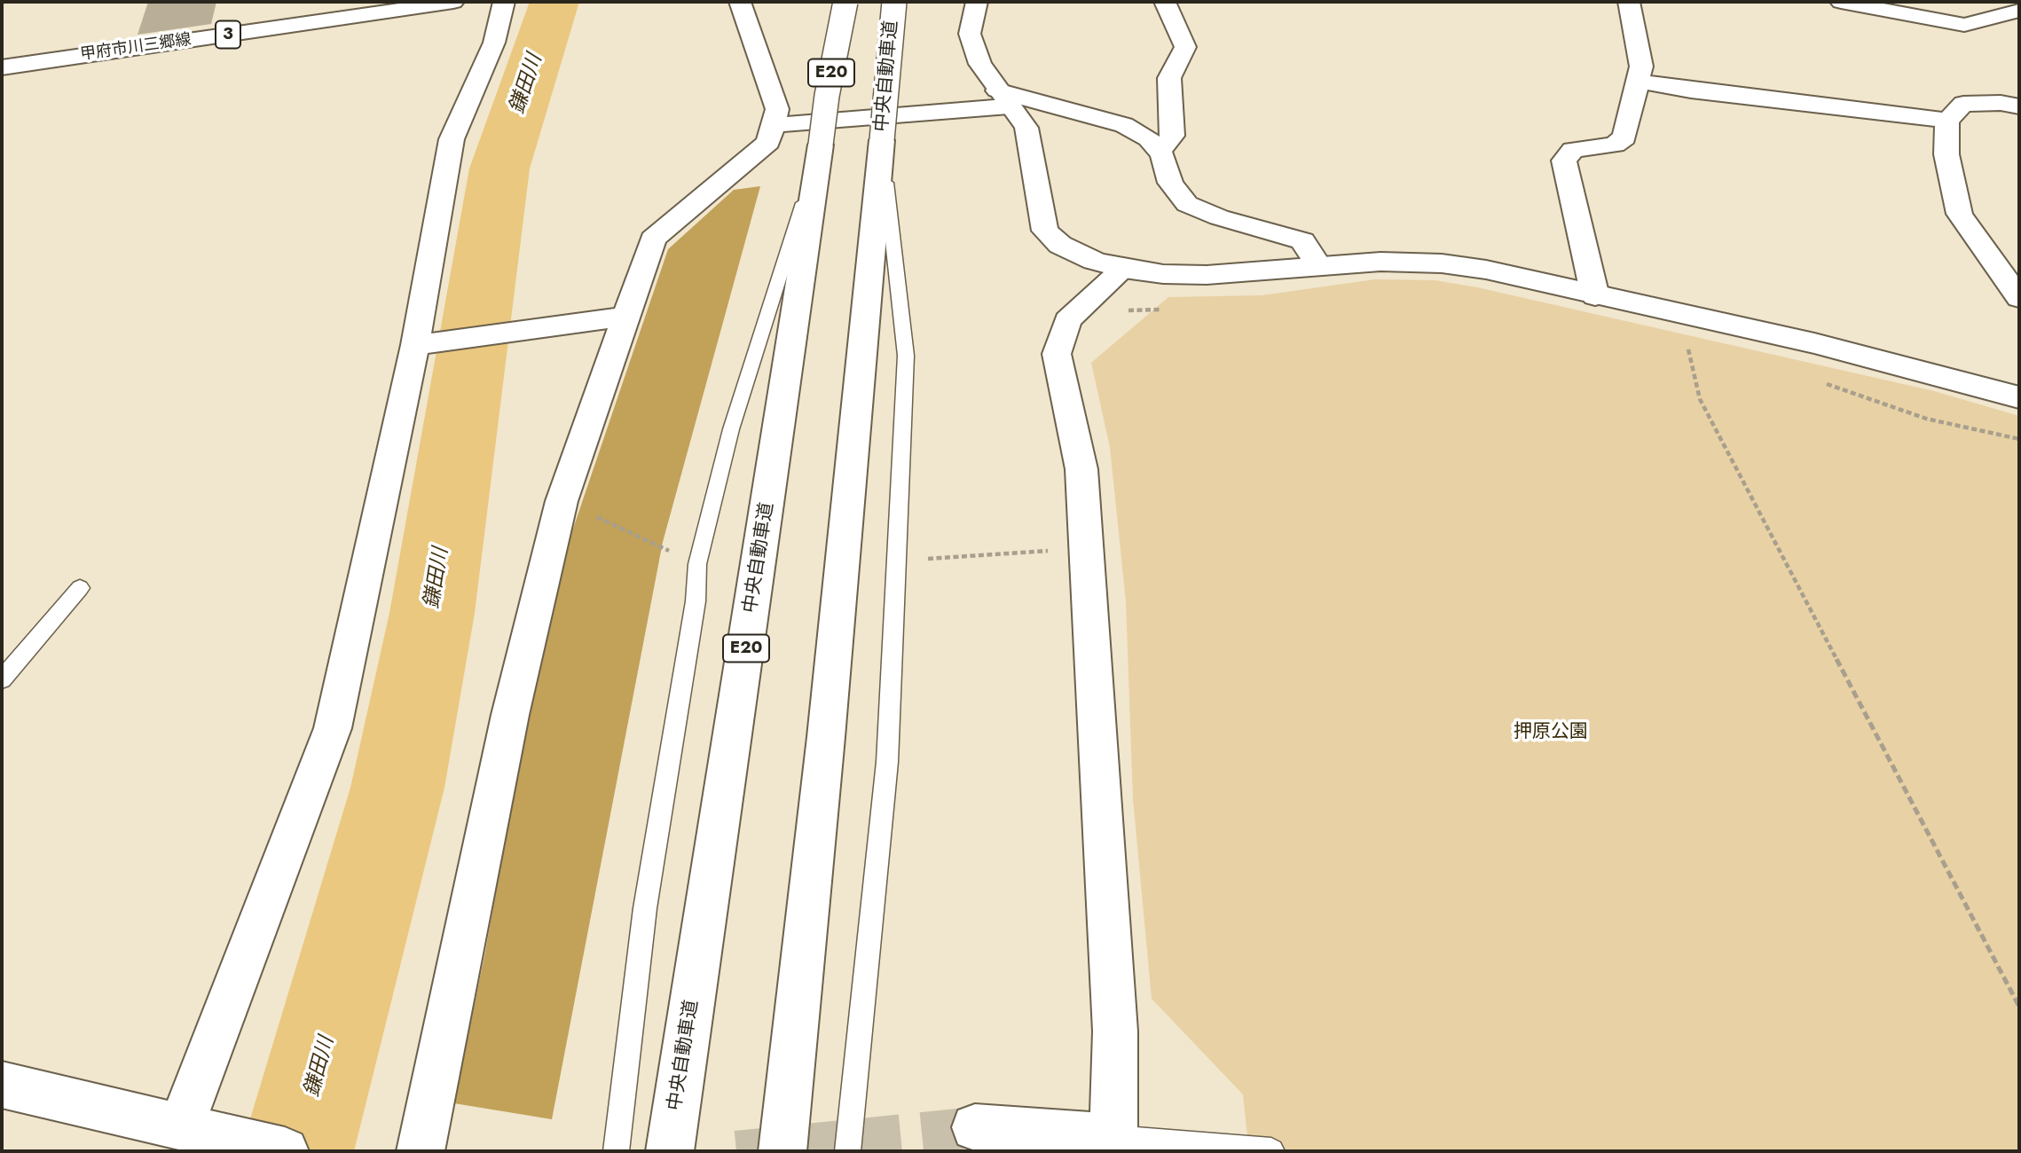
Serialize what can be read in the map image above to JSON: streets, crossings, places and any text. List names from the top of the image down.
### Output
{
  "streets": {
    "main road": [
      "3",
      "甲府市川三郷線",
      "E20",
      "中央自動車道"
    ]
  },
  "water": ["鎌田川"],
  "parks": ["押原公園"]
}
